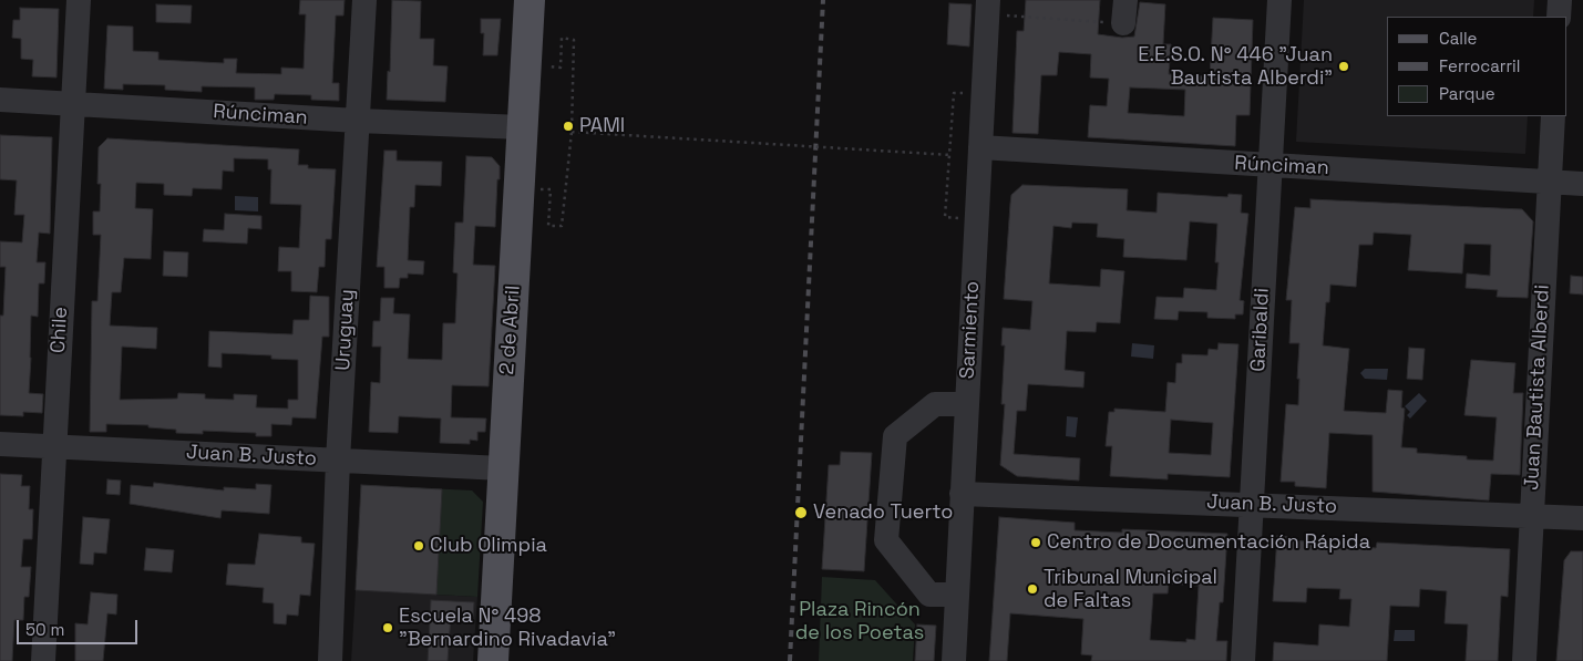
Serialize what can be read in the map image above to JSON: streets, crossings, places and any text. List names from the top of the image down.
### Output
{
  "streets": {
    "main road": ["2 de Abril"],
    "street": [
      "Rúnciman",
      "Chile",
      "Uruguay",
      "Sarmiento",
      "Garibaldi",
      "Juan Bautista Alberdi",
      "Juan B. Justo"
    ]
  },
  "crossings": [
    ["Rúnciman", "Chile"],
    ["Rúnciman", "Uruguay"],
    ["Rúnciman", "2 de Abril"],
    ["Rúnciman", "Sarmiento"],
    ["Rúnciman", "Garibaldi"],
    ["Rúnciman", "Juan Bautista Alberdi"],
    ["Chile", "Juan B. Justo"],
    ["Uruguay", "Juan B. Justo"],
    ["2 de Abril", "Juan B. Justo"],
    ["Sarmiento", "Juan B. Justo"],
    ["Garibaldi", "Juan B. Justo"],
    ["Juan Bautista Alberdi", "Juan B. Justo"]
  ],
  "parks": ["Plaza Rincón de los Poetas"],
  "places": [
    "E.E.S.O. N° 446 \"Juan Bautista Alberdi\"",
    "PAMI",
    "Venado Tuerto",
    "Centro de Documentación Rápida",
    "Club Olimpia",
    "Tribunal Municipal de Faltas",
    "Escuela N° 498 \"Bernardino Rivadavia\""
  ],
  "legend": ["Calle", "Ferrocarril", "Parque"],
  "scale_bar": "50 m"
}
